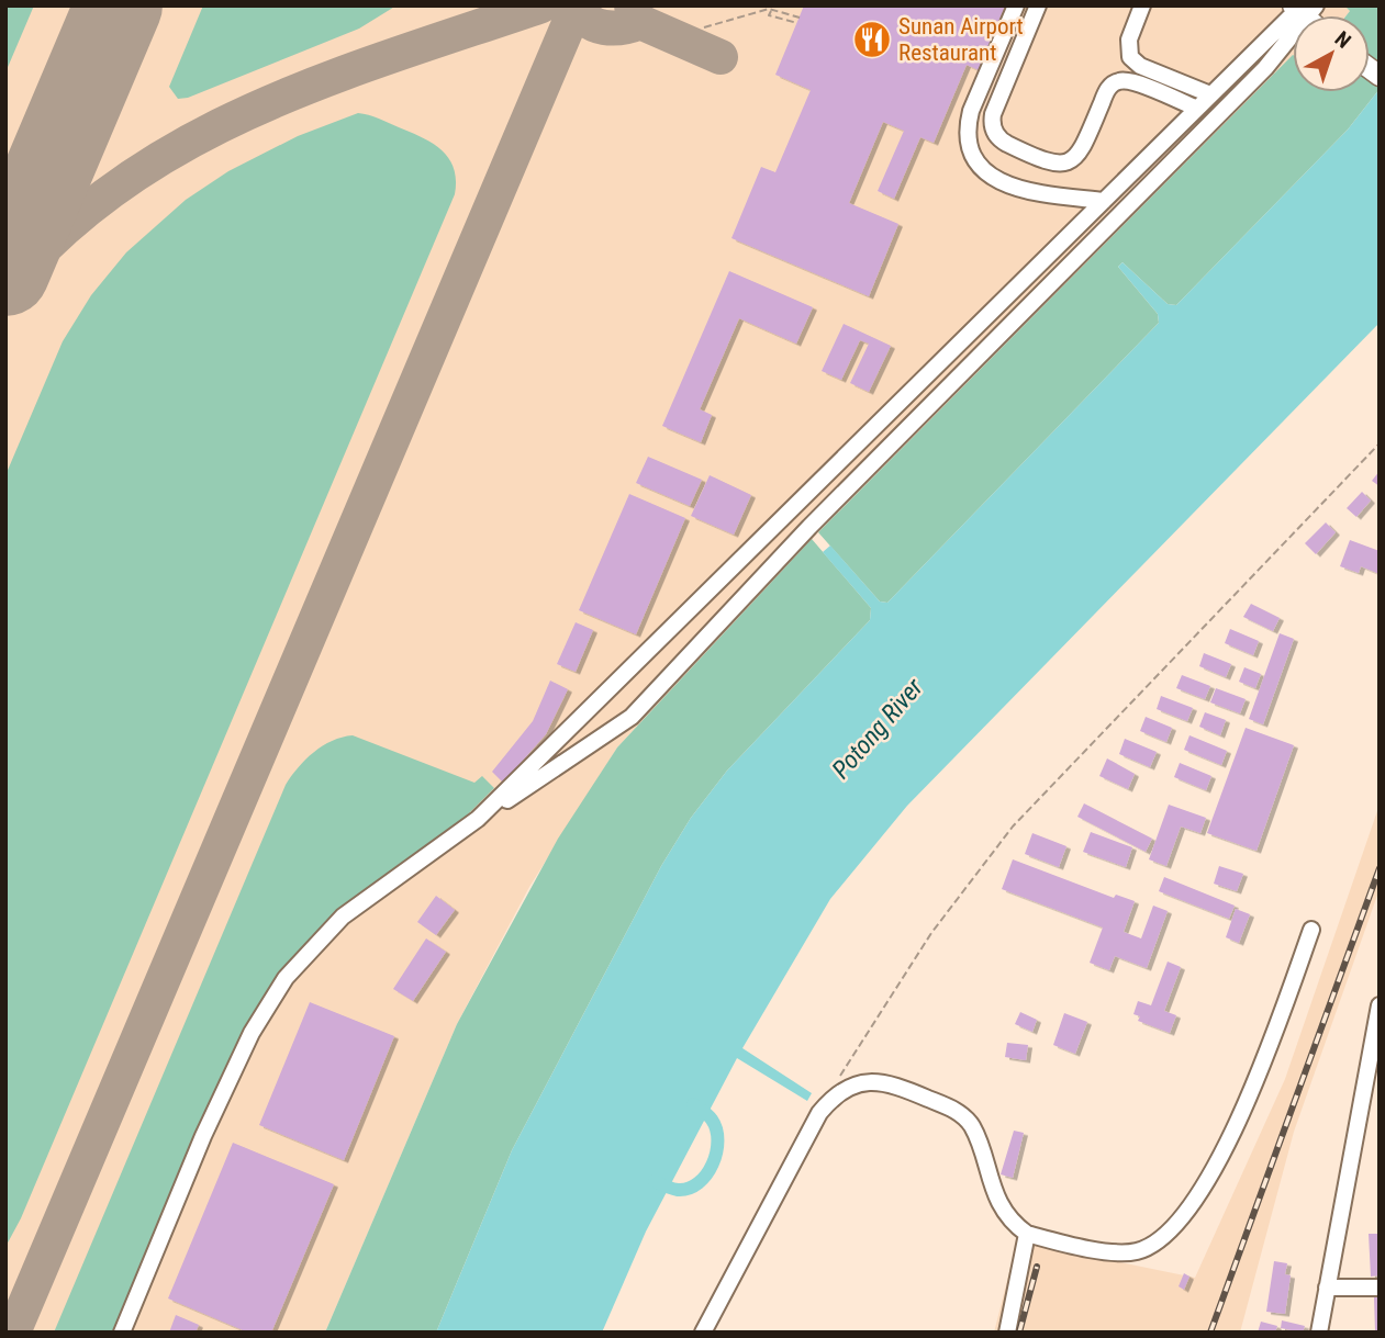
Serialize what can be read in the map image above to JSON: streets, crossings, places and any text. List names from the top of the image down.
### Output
{
  "water": ["Potong River"],
  "places": {
    "restaurant": ["Sunan Airport Restaurant"]
  },
  "north": "top right"
}
